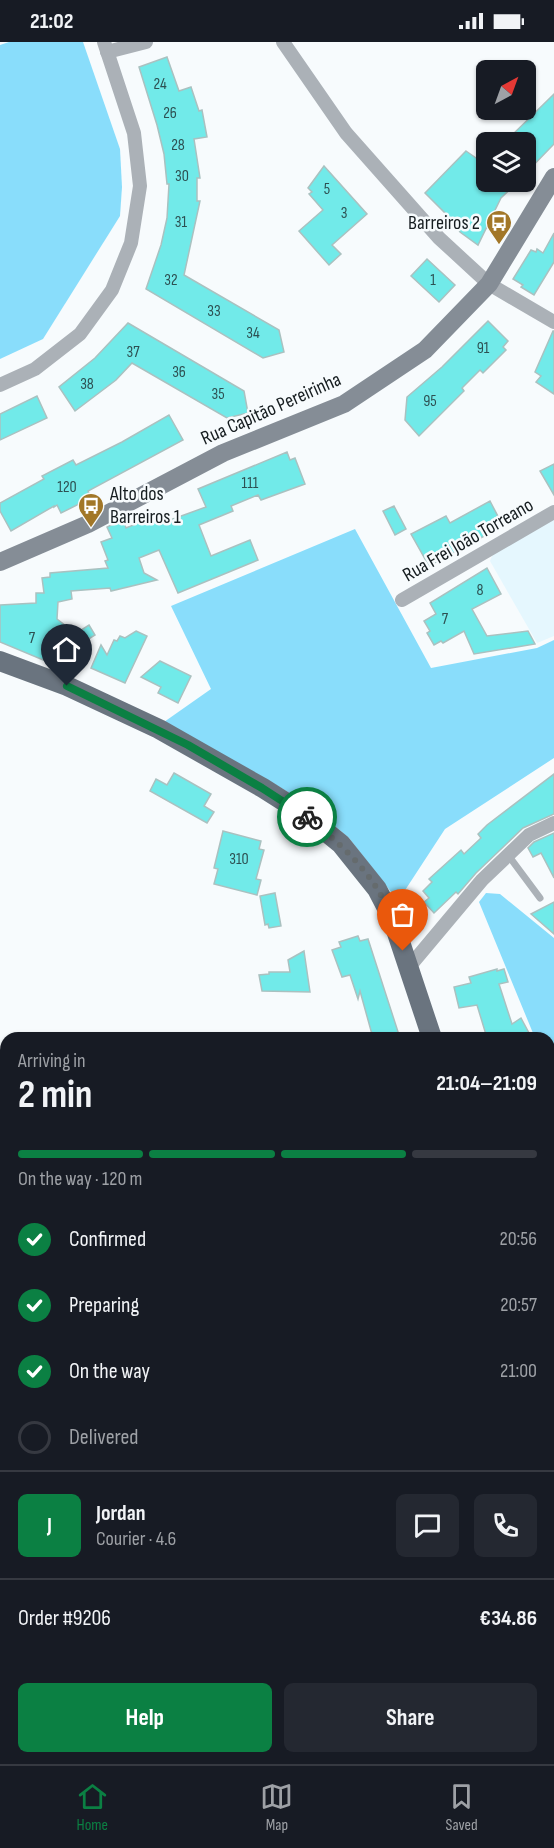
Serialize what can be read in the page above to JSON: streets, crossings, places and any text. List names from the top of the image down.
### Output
{
  "streets": {
    "street": ["Rua Capitão Pereirinha", "Rua Frei João Torreano"]
  },
  "places": {
    "bus stop": ["Barreiros 2", "Alto dos Barreiros 1"]
  },
  "house_numbers": [
    "24",
    "26",
    "28",
    "30",
    "5",
    "3",
    "31",
    "32",
    "1",
    "33",
    "34",
    "91",
    "37",
    "36",
    "38",
    "35",
    "95",
    "111",
    "120",
    "8",
    "7",
    "7",
    "310"
  ],
  "north": "top right",
  "page": {
    "status": "21:02",
    "heading": ["2 min", "Arriving in", "21:04–21:09"],
    "panel": [
      "Jordan",
      "Courier · 4.6",
      "Order #9206",
      "€34.86"
    ],
    "bar": "On the way · 120 m",
    "list": [
      ["Confirmed", "20:56"],
      ["Preparing", "20:57"],
      ["On the way", "21:00"],
      "Delivered"
    ],
    "round": "J",
    "buttons": ["Help", "Share"],
    "tabs": ["Home", "Map", "Saved"]
  }
}
